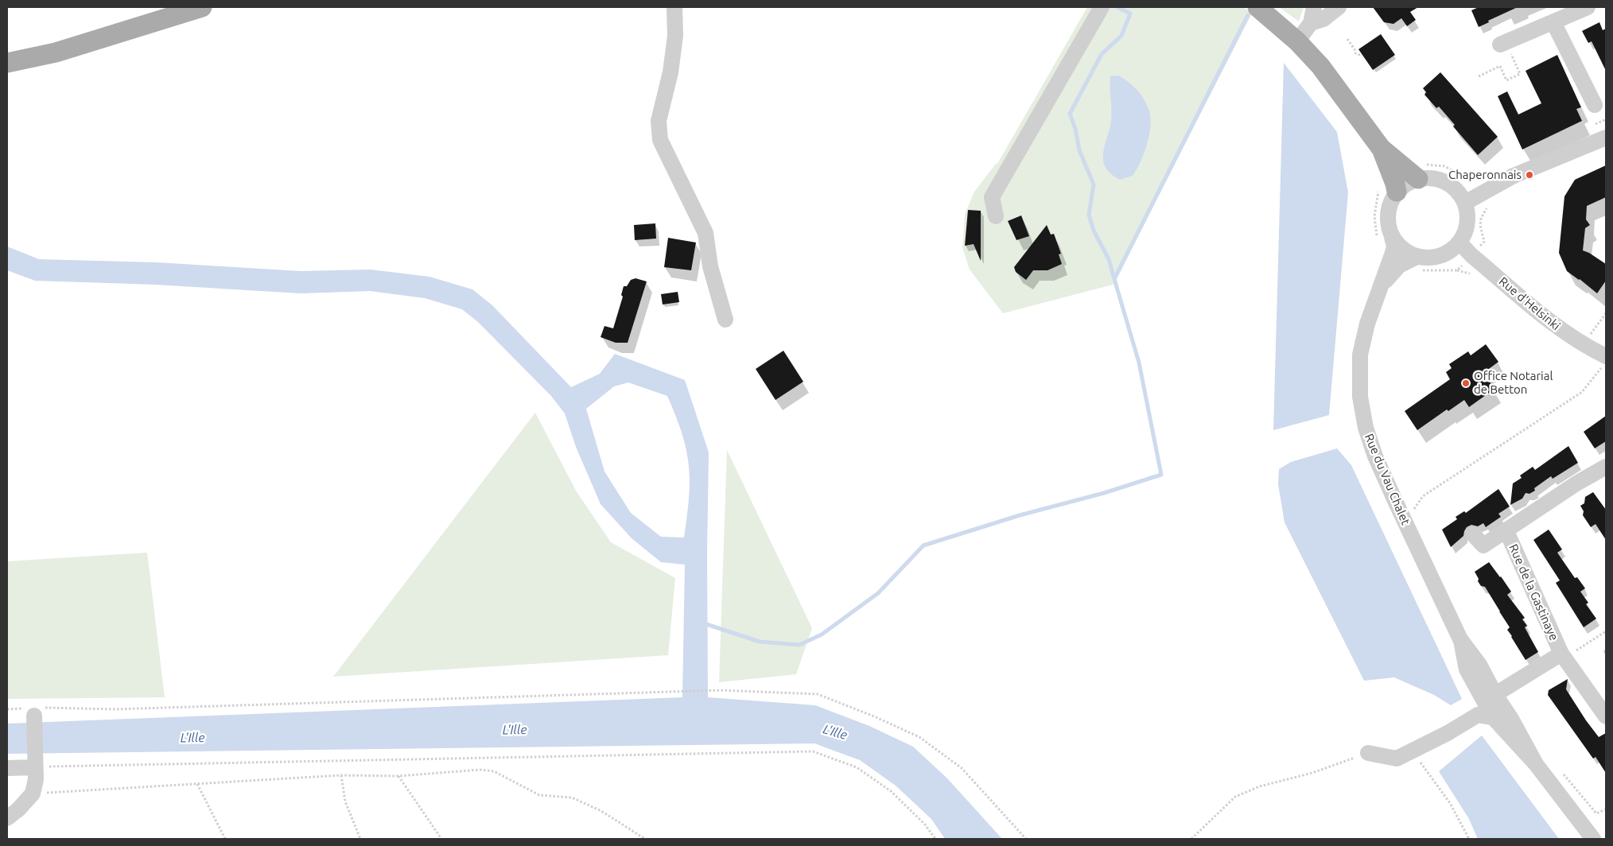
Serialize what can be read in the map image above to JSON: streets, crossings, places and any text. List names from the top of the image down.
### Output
{
  "streets": {
    "street": ["Rue d'Helsinki", "Rue du Vau Chalet", "Rue de la Gastinaye"]
  },
  "crossings": [
    ["Rue d'Helsinki", "Rue du Vau Chalet"],
    ["Rue du Vau Chalet", "Rue de la Gastinaye"]
  ],
  "water": ["L'Ille"],
  "places": ["Chaperonnais", "Office Notarial de Betton"]
}
